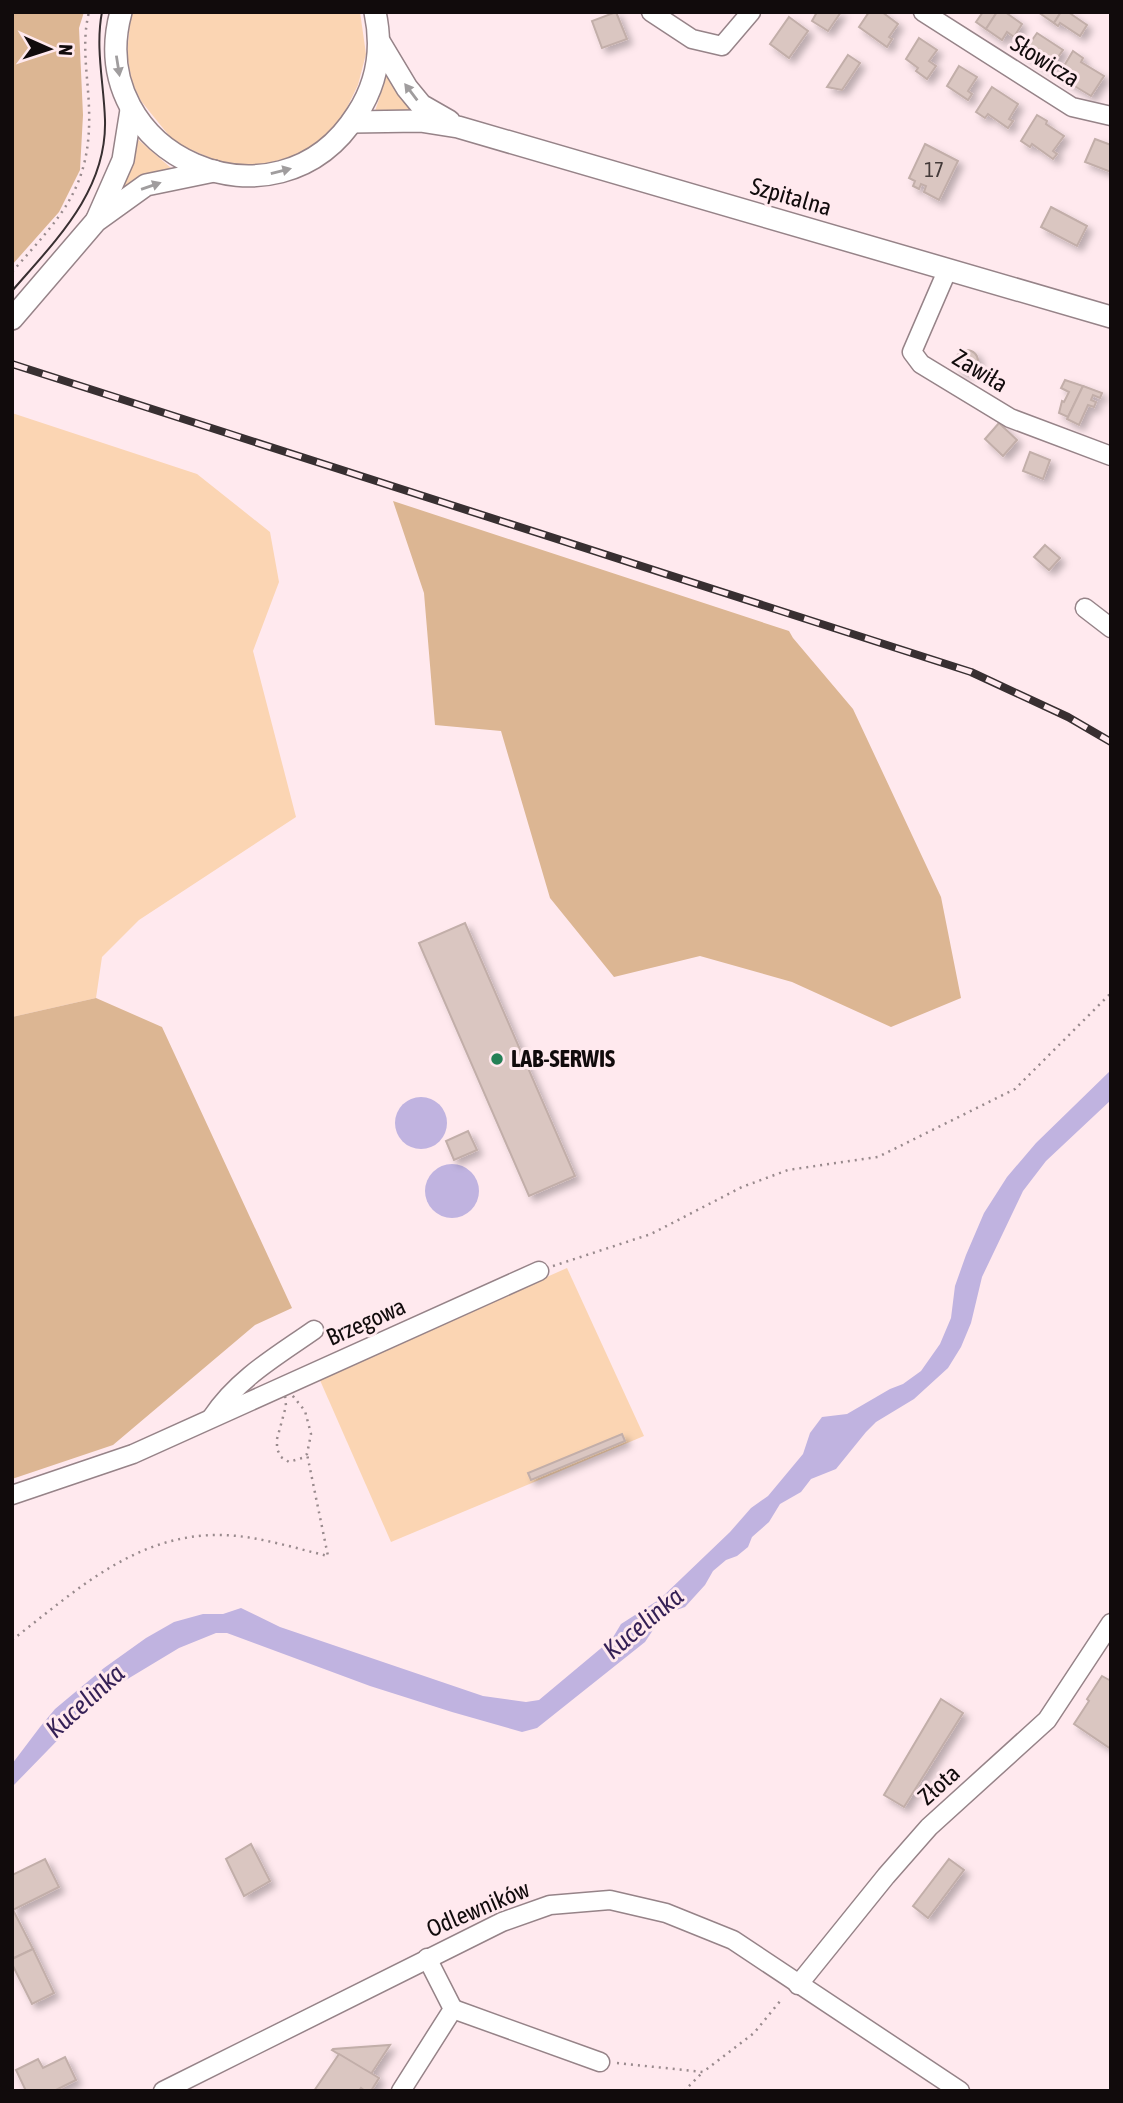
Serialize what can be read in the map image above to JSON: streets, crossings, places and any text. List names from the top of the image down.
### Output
{
  "streets": {
    "street": [
      "Słowicza",
      "Szpitalna",
      "Zawiła",
      "Brzegowa",
      "Złota",
      "Odlewników"
    ]
  },
  "crossings": [
    ["Szpitalna", "Zawiła"],
    ["Złota", "Odlewników"]
  ],
  "water": ["Kucelinka"],
  "places": ["LAB-SERWIS"],
  "house_numbers": ["17"],
  "north": "right"
}
